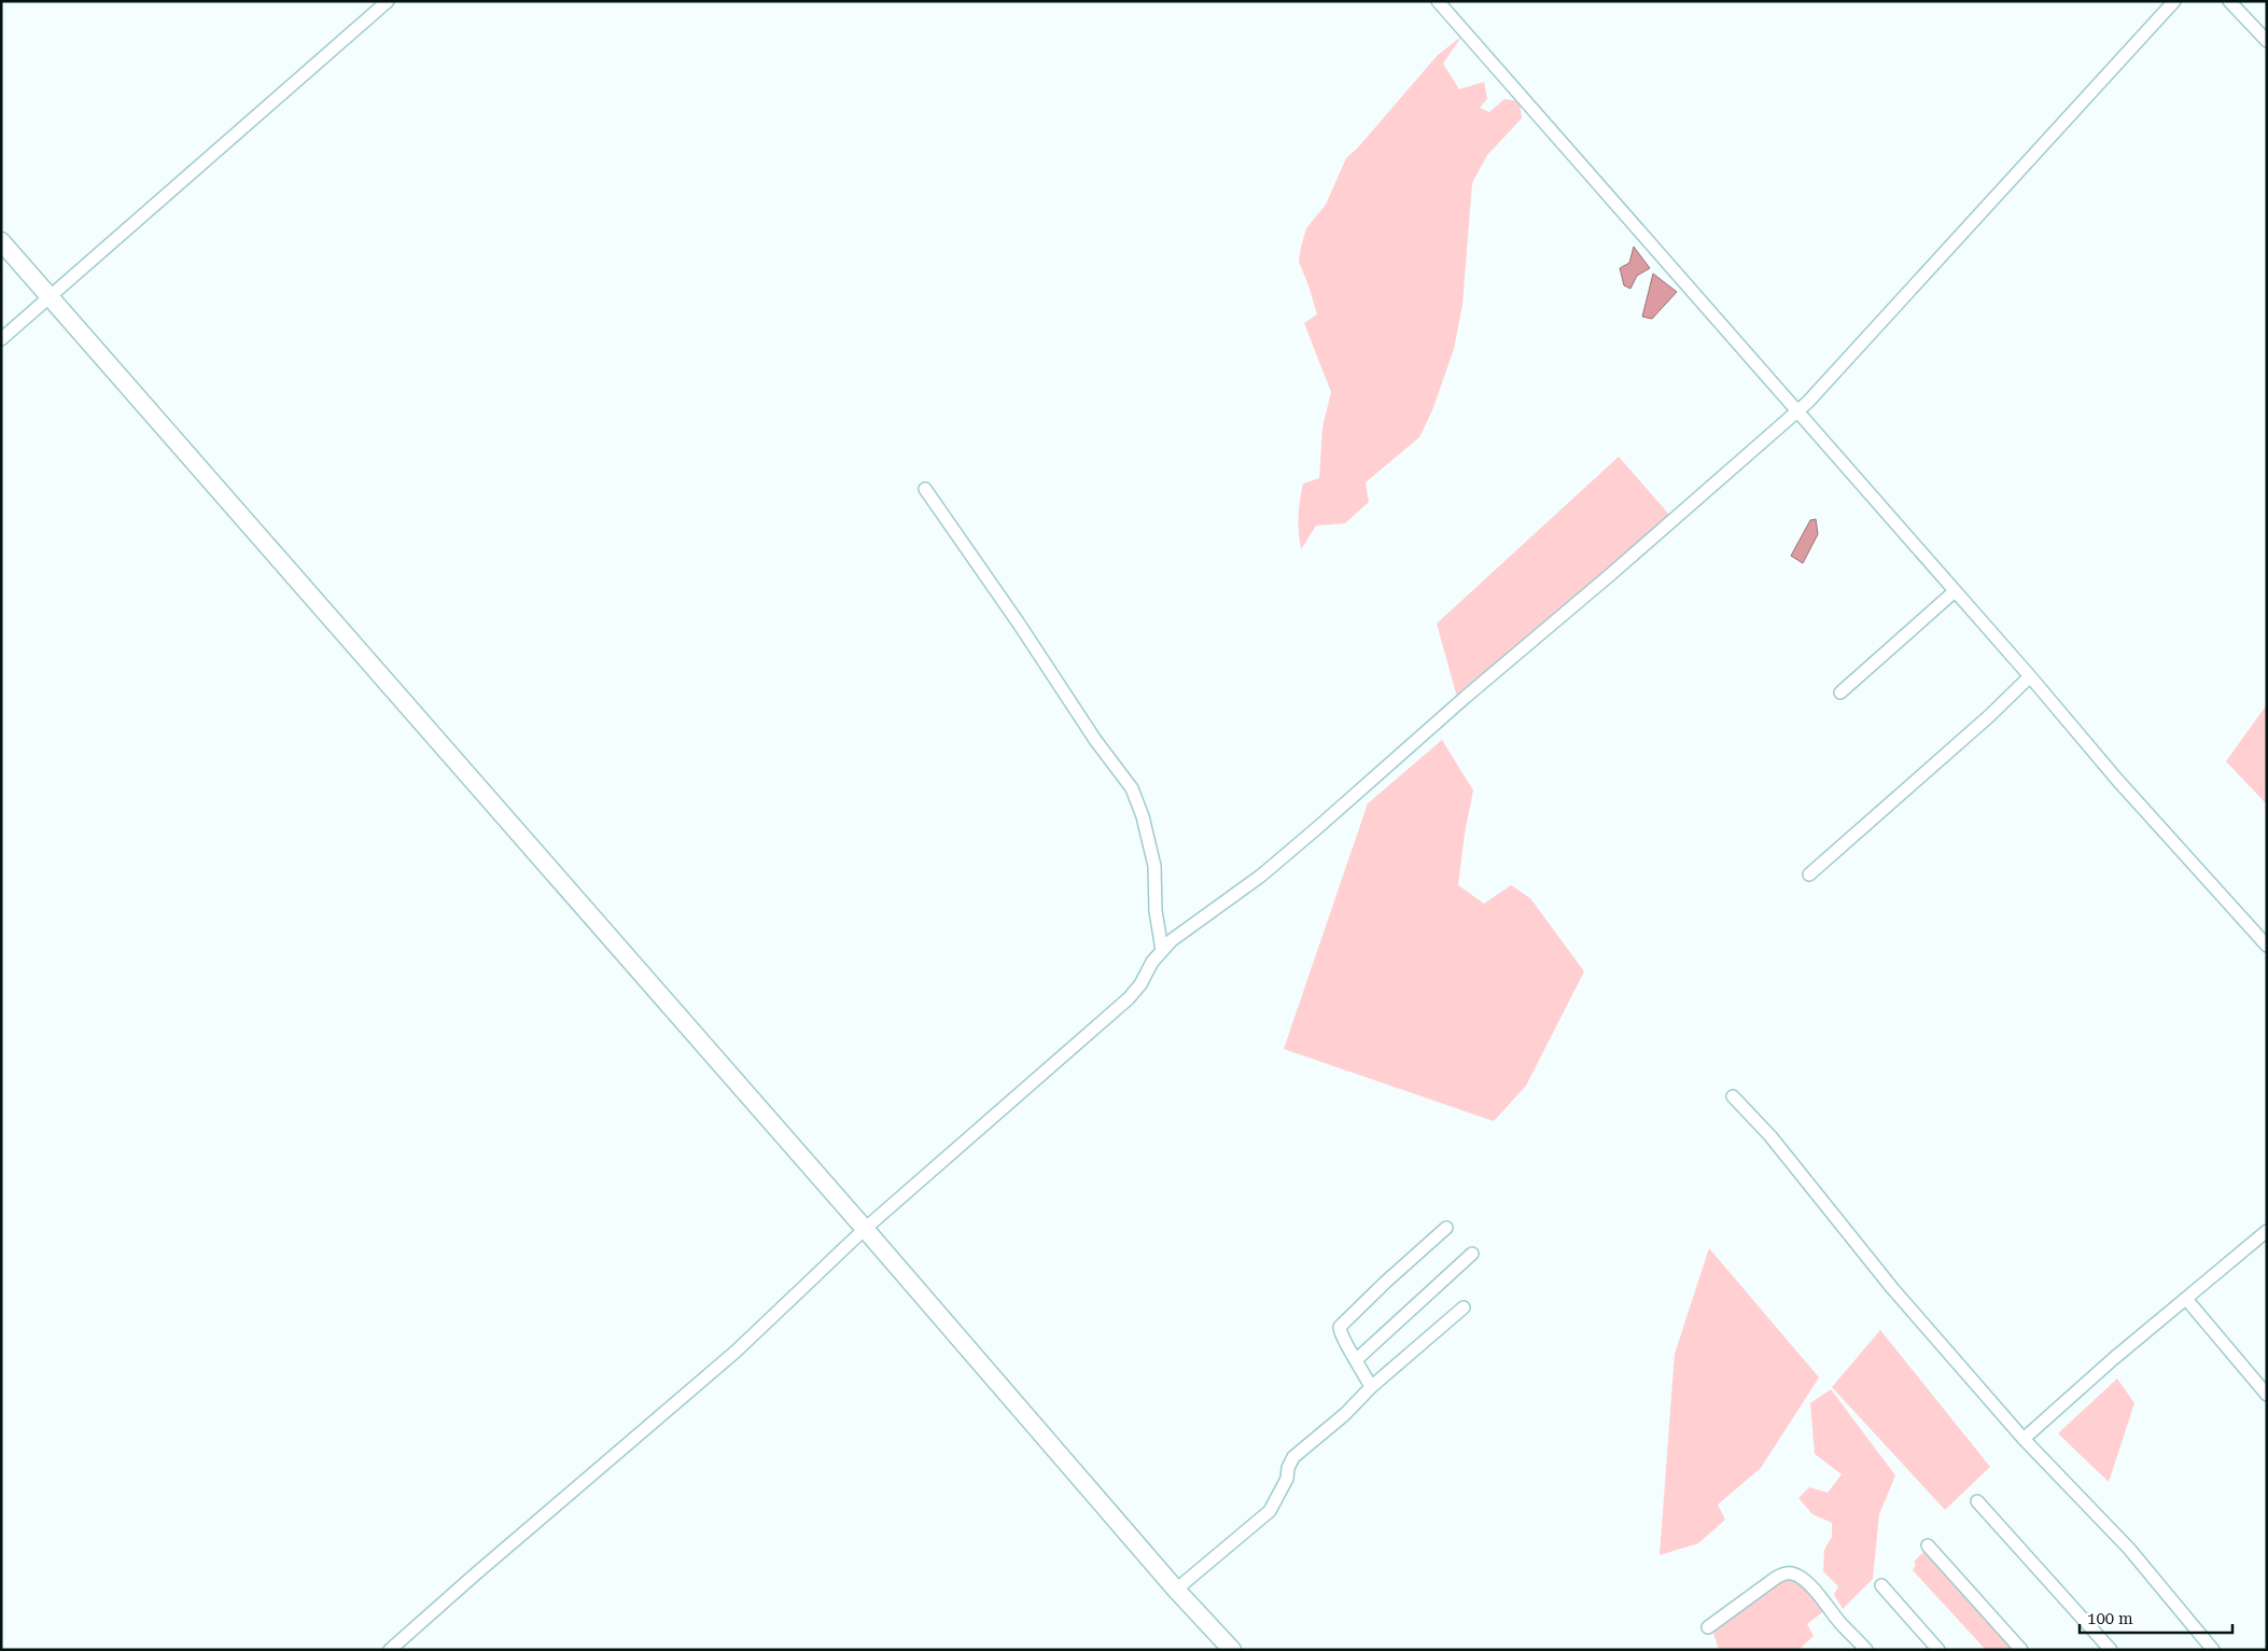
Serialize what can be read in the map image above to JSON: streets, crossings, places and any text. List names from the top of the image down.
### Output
{
  "scale_bar": "100 m"
}
